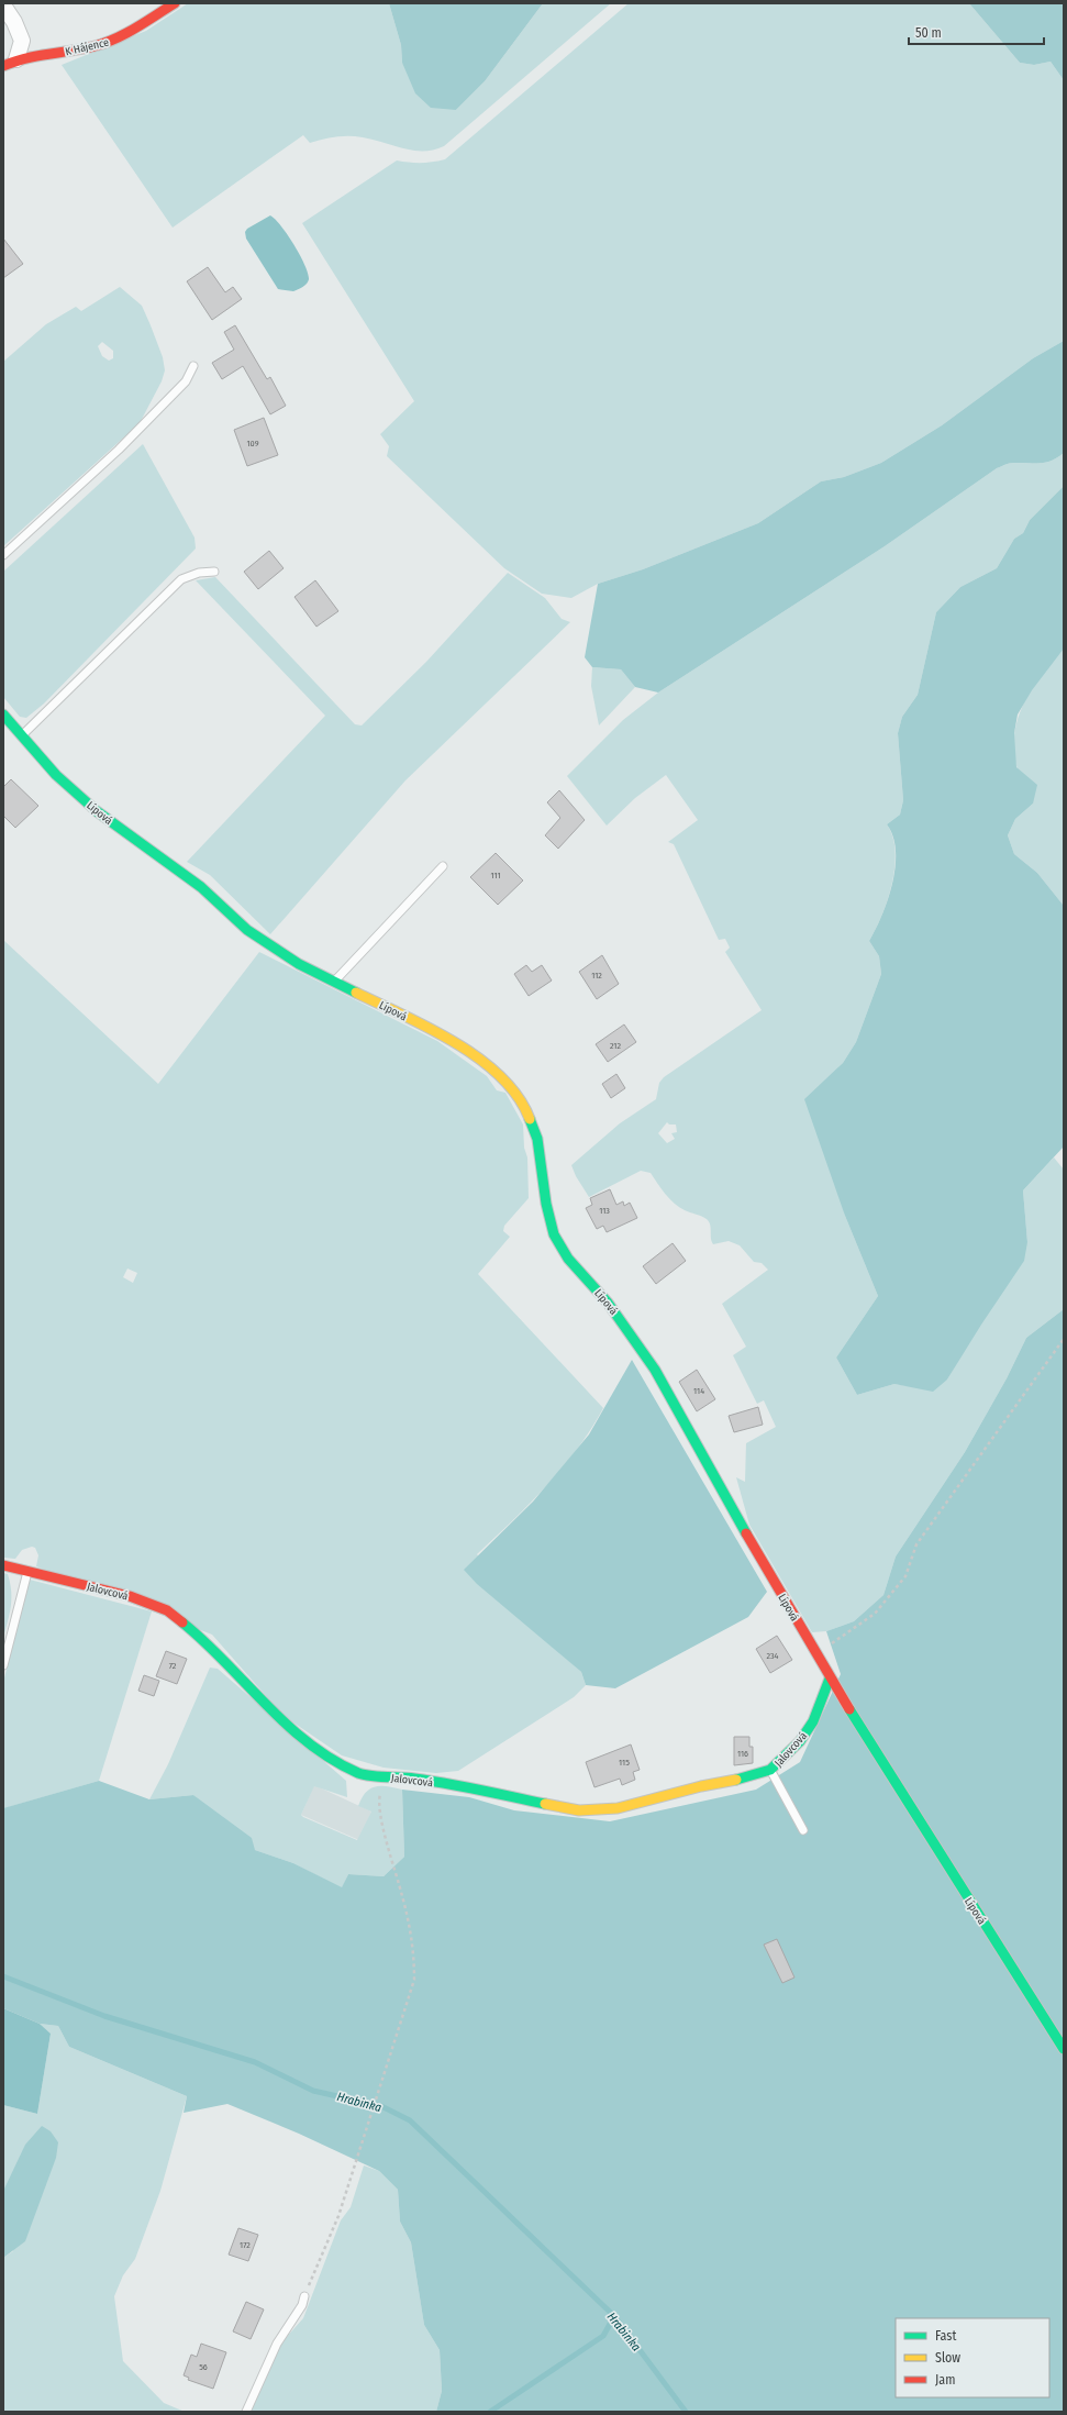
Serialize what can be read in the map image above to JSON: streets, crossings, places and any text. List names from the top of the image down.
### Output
{
  "streets": {
    "street": ["K Hájence", "Lípová", "Jalovcová"]
  },
  "crossings": [
    ["Lípová", "Jalovcová"]
  ],
  "water": ["Hrabinka"],
  "house_numbers": [
    "109",
    "111",
    "112",
    "212",
    "113",
    "114",
    "234",
    "72",
    "116",
    "115",
    "172",
    "56"
  ],
  "legend": ["Fast", "Slow", "Jam"],
  "scale_bar": "50 m"
}
